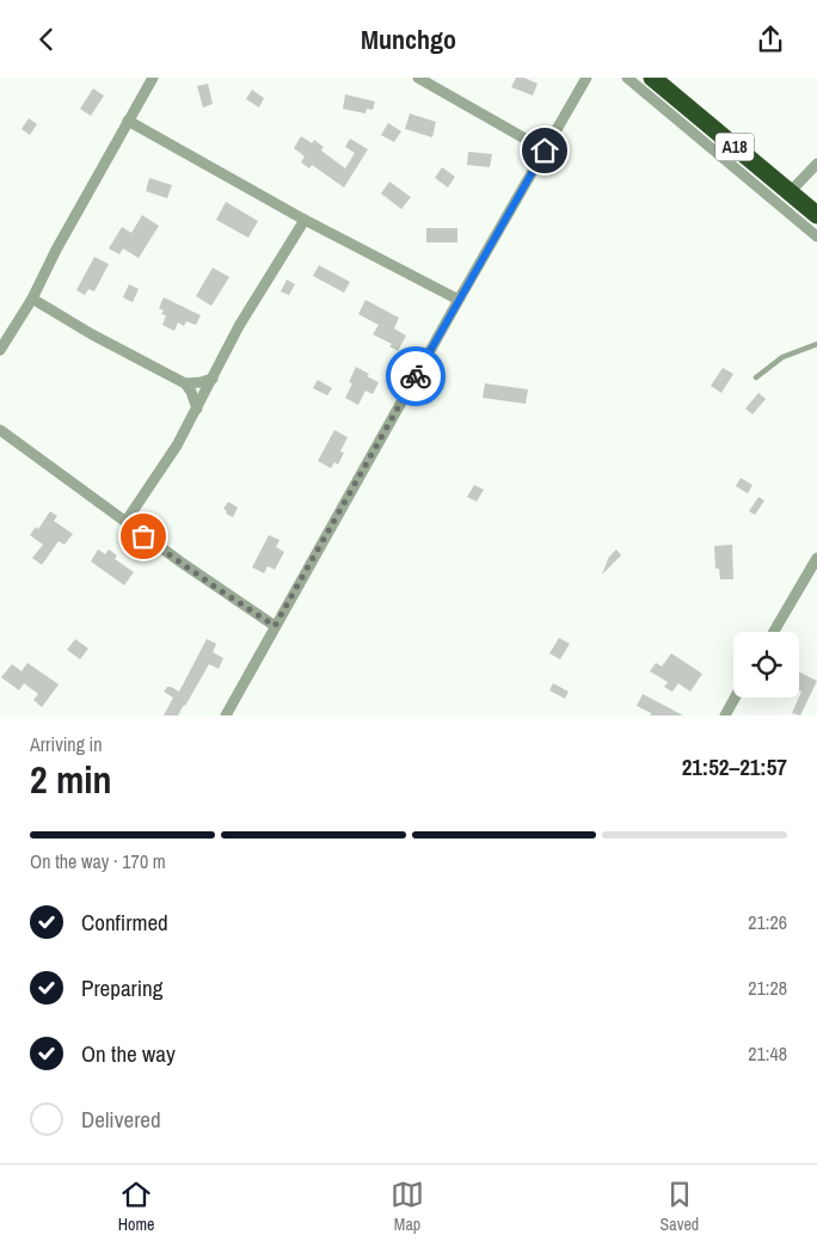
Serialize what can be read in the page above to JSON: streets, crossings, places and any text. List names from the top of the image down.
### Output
{
  "streets": {
    "highway": ["A18"]
  },
  "page": {
    "header": "Munchgo",
    "heading": ["2 min", "Arriving in", "21:52–21:57"],
    "bar": "On the way · 170 m",
    "list": [
      ["Confirmed", "21:26"],
      ["Preparing", "21:28"],
      ["On the way", "21:48"],
      "Delivered"
    ],
    "tabs": ["Home", "Map", "Saved"]
  }
}
